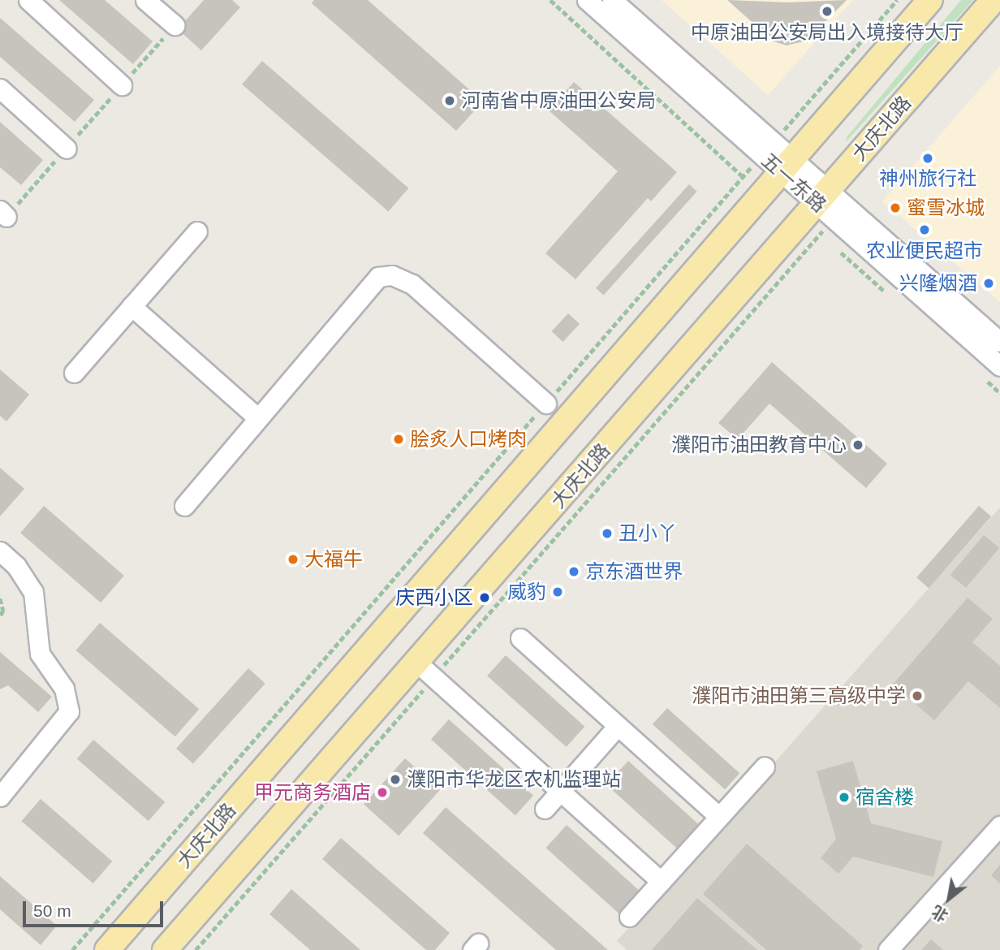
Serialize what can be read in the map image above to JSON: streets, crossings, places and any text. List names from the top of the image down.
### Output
{
  "streets": {
    "main road": ["大庆北路"],
    "street": ["五一东路"]
  },
  "crossings": [
    ["大庆北路", "五一东路"]
  ],
  "places": [
    "中原油田公安局出入境接待大厅",
    "河南省中原油田公安局",
    "神州旅行社",
    "蜜雪冰城",
    "农业便民超市",
    "兴隆烟酒",
    "脍炙人口烤肉",
    "濮阳市油田教育中心",
    "丑小丫",
    "大福牛",
    "京东酒世界",
    "威豹",
    "庆西小区",
    "濮阳市油田第三高级中学",
    "濮阳市华龙区农机监理站",
    "甲元商务酒店",
    "宿舍楼"
  ],
  "scale_bar": "50 m",
  "north": "bottom left"
}
